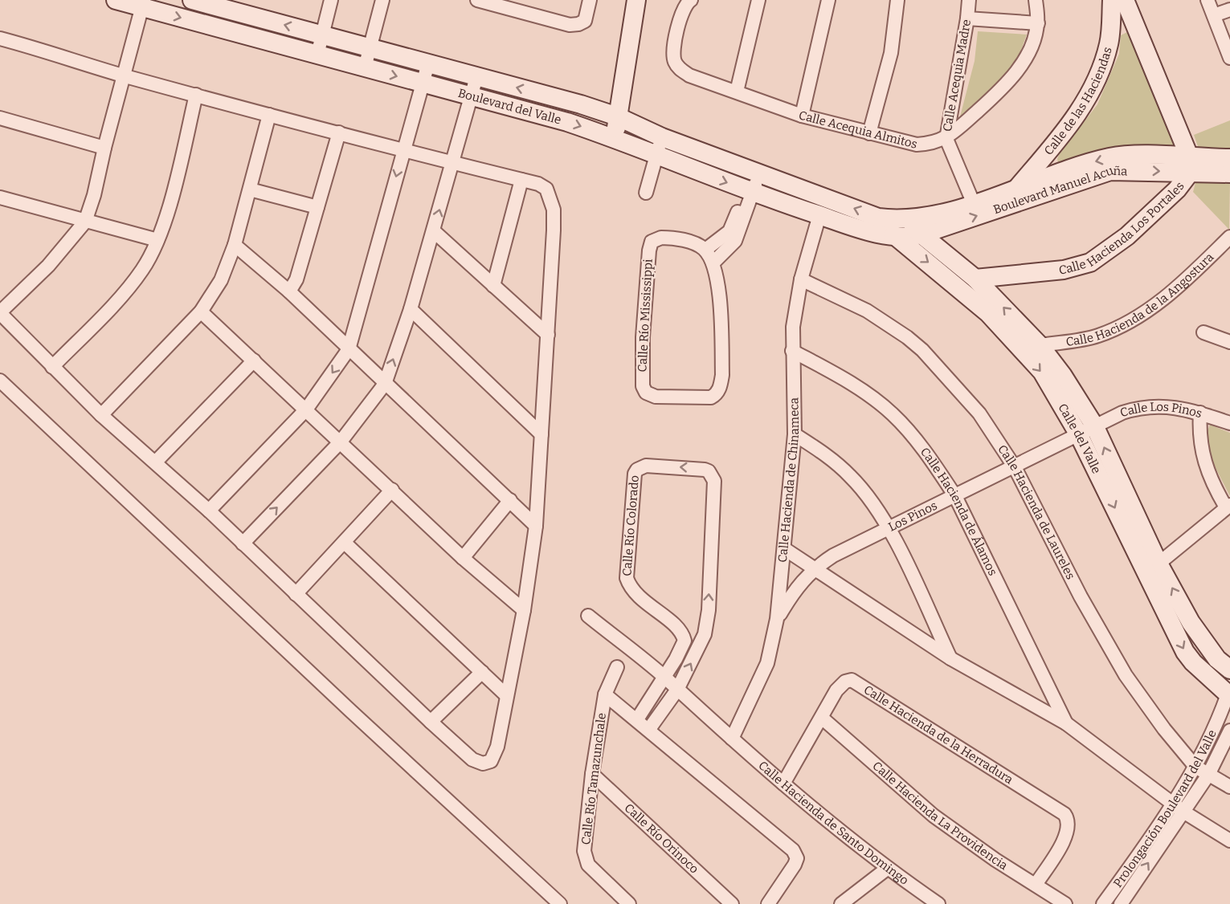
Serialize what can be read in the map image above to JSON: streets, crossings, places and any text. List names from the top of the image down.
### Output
{
  "streets": {
    "street": [
      "Calle Acequia Madre",
      "Calle de las Haciendas",
      "Boulevard del Valle",
      "Calle Acequia Almitos",
      "Boulevard Manuel Acuña",
      "Calle Hacienda Los Portales",
      "Calle Hacienda de la Angostura",
      "Calle Río Mississippi",
      "Calle Los Pinos",
      "Calle del Valle",
      "Calle Hacienda de Chinameca",
      "Calle Hacienda de Álamos",
      "Calle Hacienda de Laureles",
      "Los Pinos",
      "Calle Río Colorado",
      "Calle Hacienda de la Herradura",
      "Calle Río Tamazunchale",
      "Prolongación Boulevard del Valle",
      "Calle Hacienda La Providencia",
      "Calle Hacienda de Santo Domingo",
      "Calle Río Orinoco"
    ]
  },
  "crossings": [
    ["Calle Acequia Madre", "Calle Acequia Almitos"],
    ["Calle Acequia Madre", "Boulevard Manuel Acuña"],
    ["Calle de las Haciendas", "Boulevard Manuel Acuña"],
    ["Boulevard del Valle", "Boulevard Manuel Acuña"],
    ["Boulevard del Valle", "Calle del Valle"],
    ["Boulevard del Valle", "Calle Hacienda de Chinameca"],
    ["Boulevard Manuel Acuña", "Calle Hacienda Los Portales"],
    ["Boulevard Manuel Acuña", "Calle del Valle"],
    ["Calle Hacienda Los Portales", "Calle del Valle"],
    ["Calle Hacienda de la Angostura", "Calle del Valle"],
    ["Calle Los Pinos", "Calle del Valle"],
    ["Calle Los Pinos", "Los Pinos"],
    ["Calle del Valle", "Los Pinos"],
    ["Calle del Valle", "Prolongación Boulevard del Valle"],
    ["Calle Hacienda de Chinameca", "Calle Hacienda de Álamos"],
    ["Calle Hacienda de Chinameca", "Calle Hacienda de Laureles"],
    ["Calle Hacienda de Chinameca", "Los Pinos"],
    ["Calle Hacienda de Chinameca", "Calle Hacienda de Santo Domingo"],
    ["Calle Hacienda de Álamos", "Los Pinos"],
    ["Calle Hacienda de Laureles", "Los Pinos"],
    ["Calle Hacienda de Laureles", "Prolongación Boulevard del Valle"],
    ["Calle Río Colorado", "Calle Hacienda de Santo Domingo"],
    ["Calle Hacienda de la Herradura", "Calle Hacienda La Providencia"],
    ["Calle Hacienda de la Herradura", "Calle Hacienda de Santo Domingo"],
    ["Calle Río Tamazunchale", "Calle Río Orinoco"]
  ]
}
